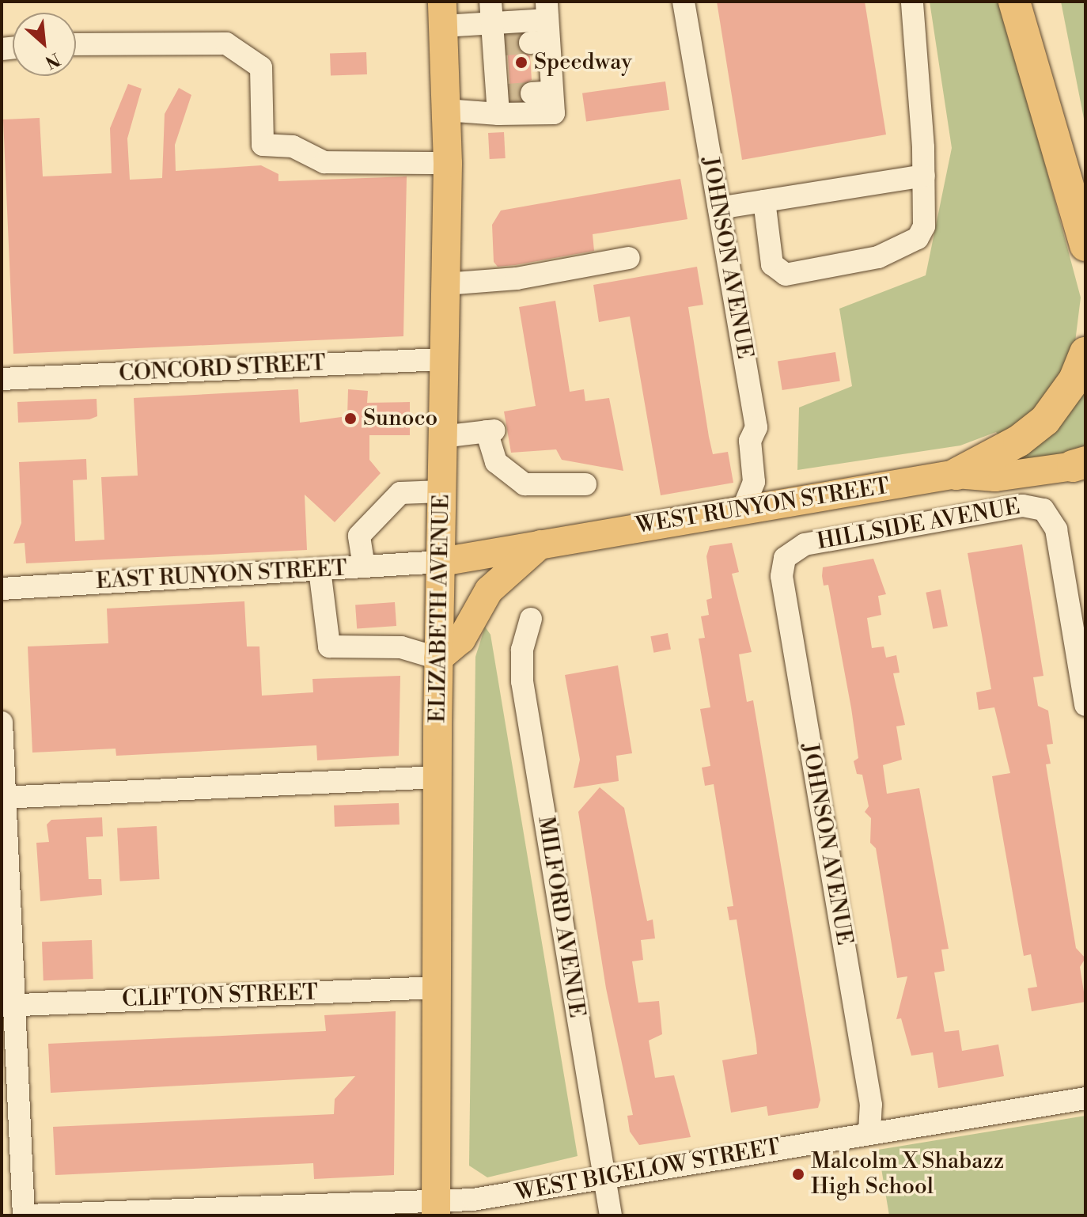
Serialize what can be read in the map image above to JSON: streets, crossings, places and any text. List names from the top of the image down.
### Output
{
  "streets": {
    "main road": ["WEST RUNYON STREET", "ELIZABETH AVENUE"],
    "street": [
      "JOHNSON AVENUE",
      "CONCORD STREET",
      "HILLSIDE AVENUE",
      "EAST RUNYON STREET",
      "MILFORD AVENUE",
      "CLIFTON STREET",
      "WEST BIGELOW STREET"
    ]
  },
  "crossings": [
    ["JOHNSON AVENUE", "WEST RUNYON STREET"],
    ["JOHNSON AVENUE", "HILLSIDE AVENUE"],
    ["JOHNSON AVENUE", "WEST BIGELOW STREET"],
    ["CONCORD STREET", "ELIZABETH AVENUE"],
    ["WEST RUNYON STREET", "EAST RUNYON STREET"],
    ["WEST RUNYON STREET", "ELIZABETH AVENUE"],
    ["EAST RUNYON STREET", "ELIZABETH AVENUE"],
    ["ELIZABETH AVENUE", "CLIFTON STREET"],
    ["ELIZABETH AVENUE", "WEST BIGELOW STREET"],
    ["MILFORD AVENUE", "WEST BIGELOW STREET"]
  ],
  "places": ["Speedway", "Sunoco", "Malcolm X Shabazz High School"],
  "north": "bottom right"
}
